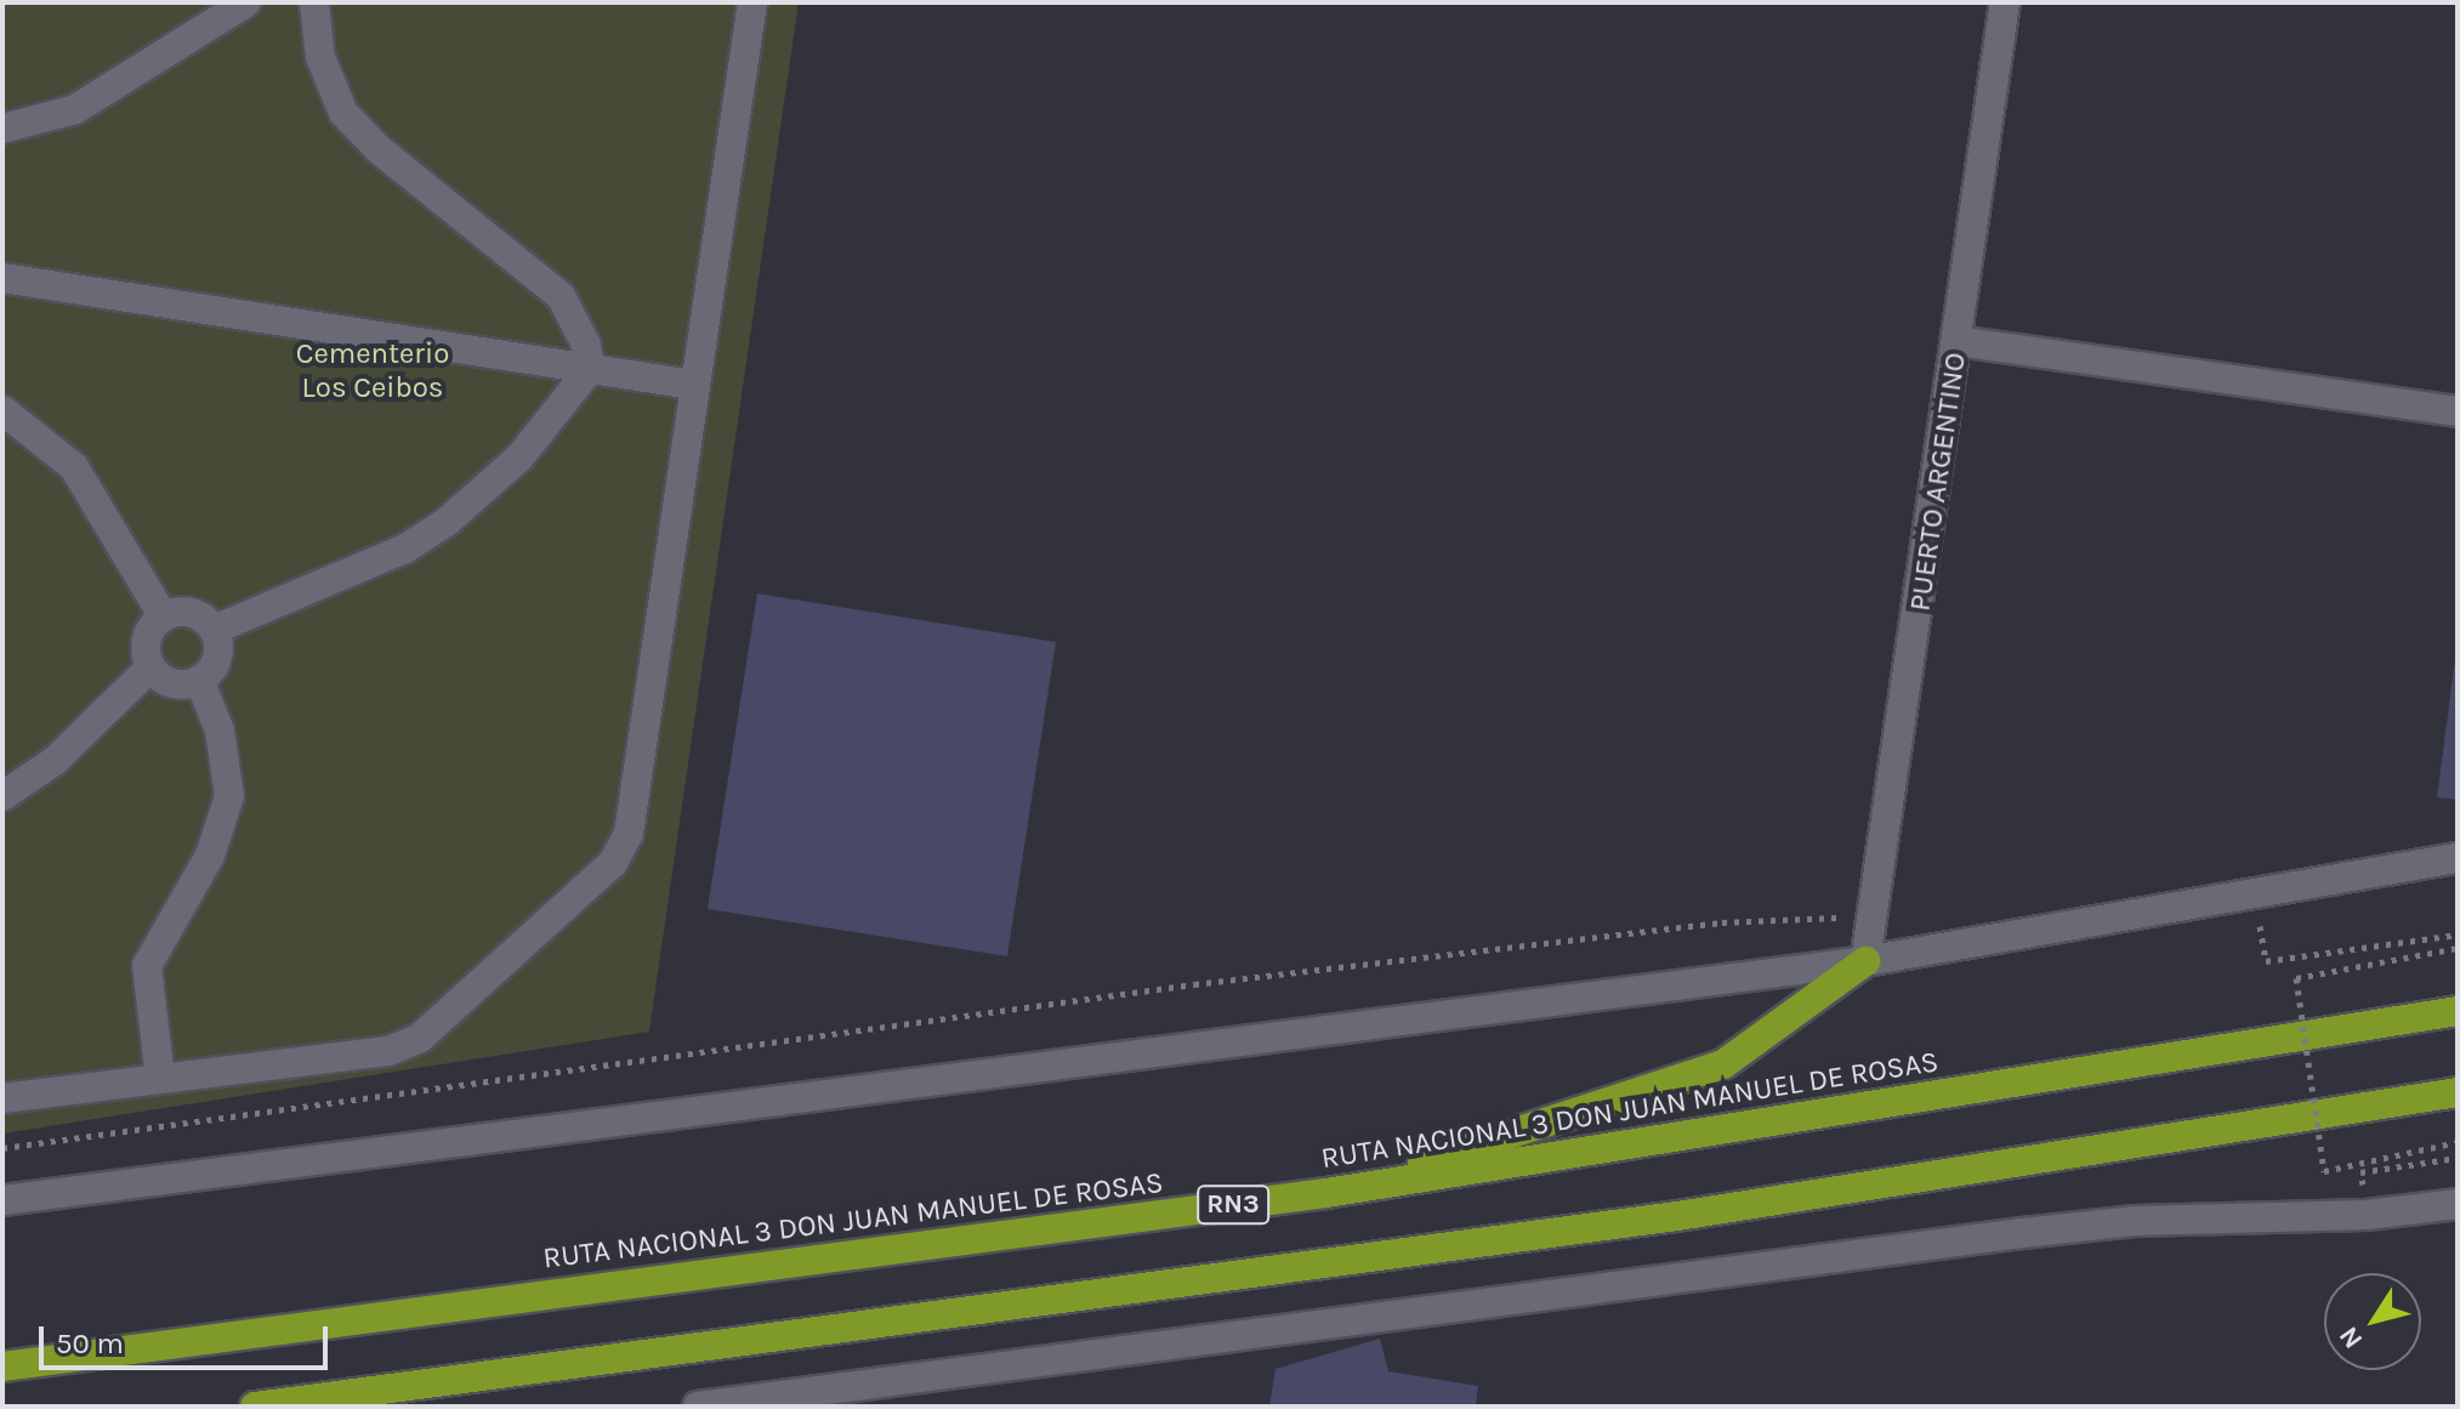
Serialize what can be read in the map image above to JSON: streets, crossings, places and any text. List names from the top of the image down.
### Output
{
  "streets": {
    "highway": ["RUTA NACIONAL 3 DON JUAN MANUEL DE ROSAS", "RN3"],
    "street": ["PUERTO ARGENTINO"]
  },
  "parks": ["Cementerio Los Ceibos"],
  "scale_bar": "50 m",
  "north": "bottom left"
}
